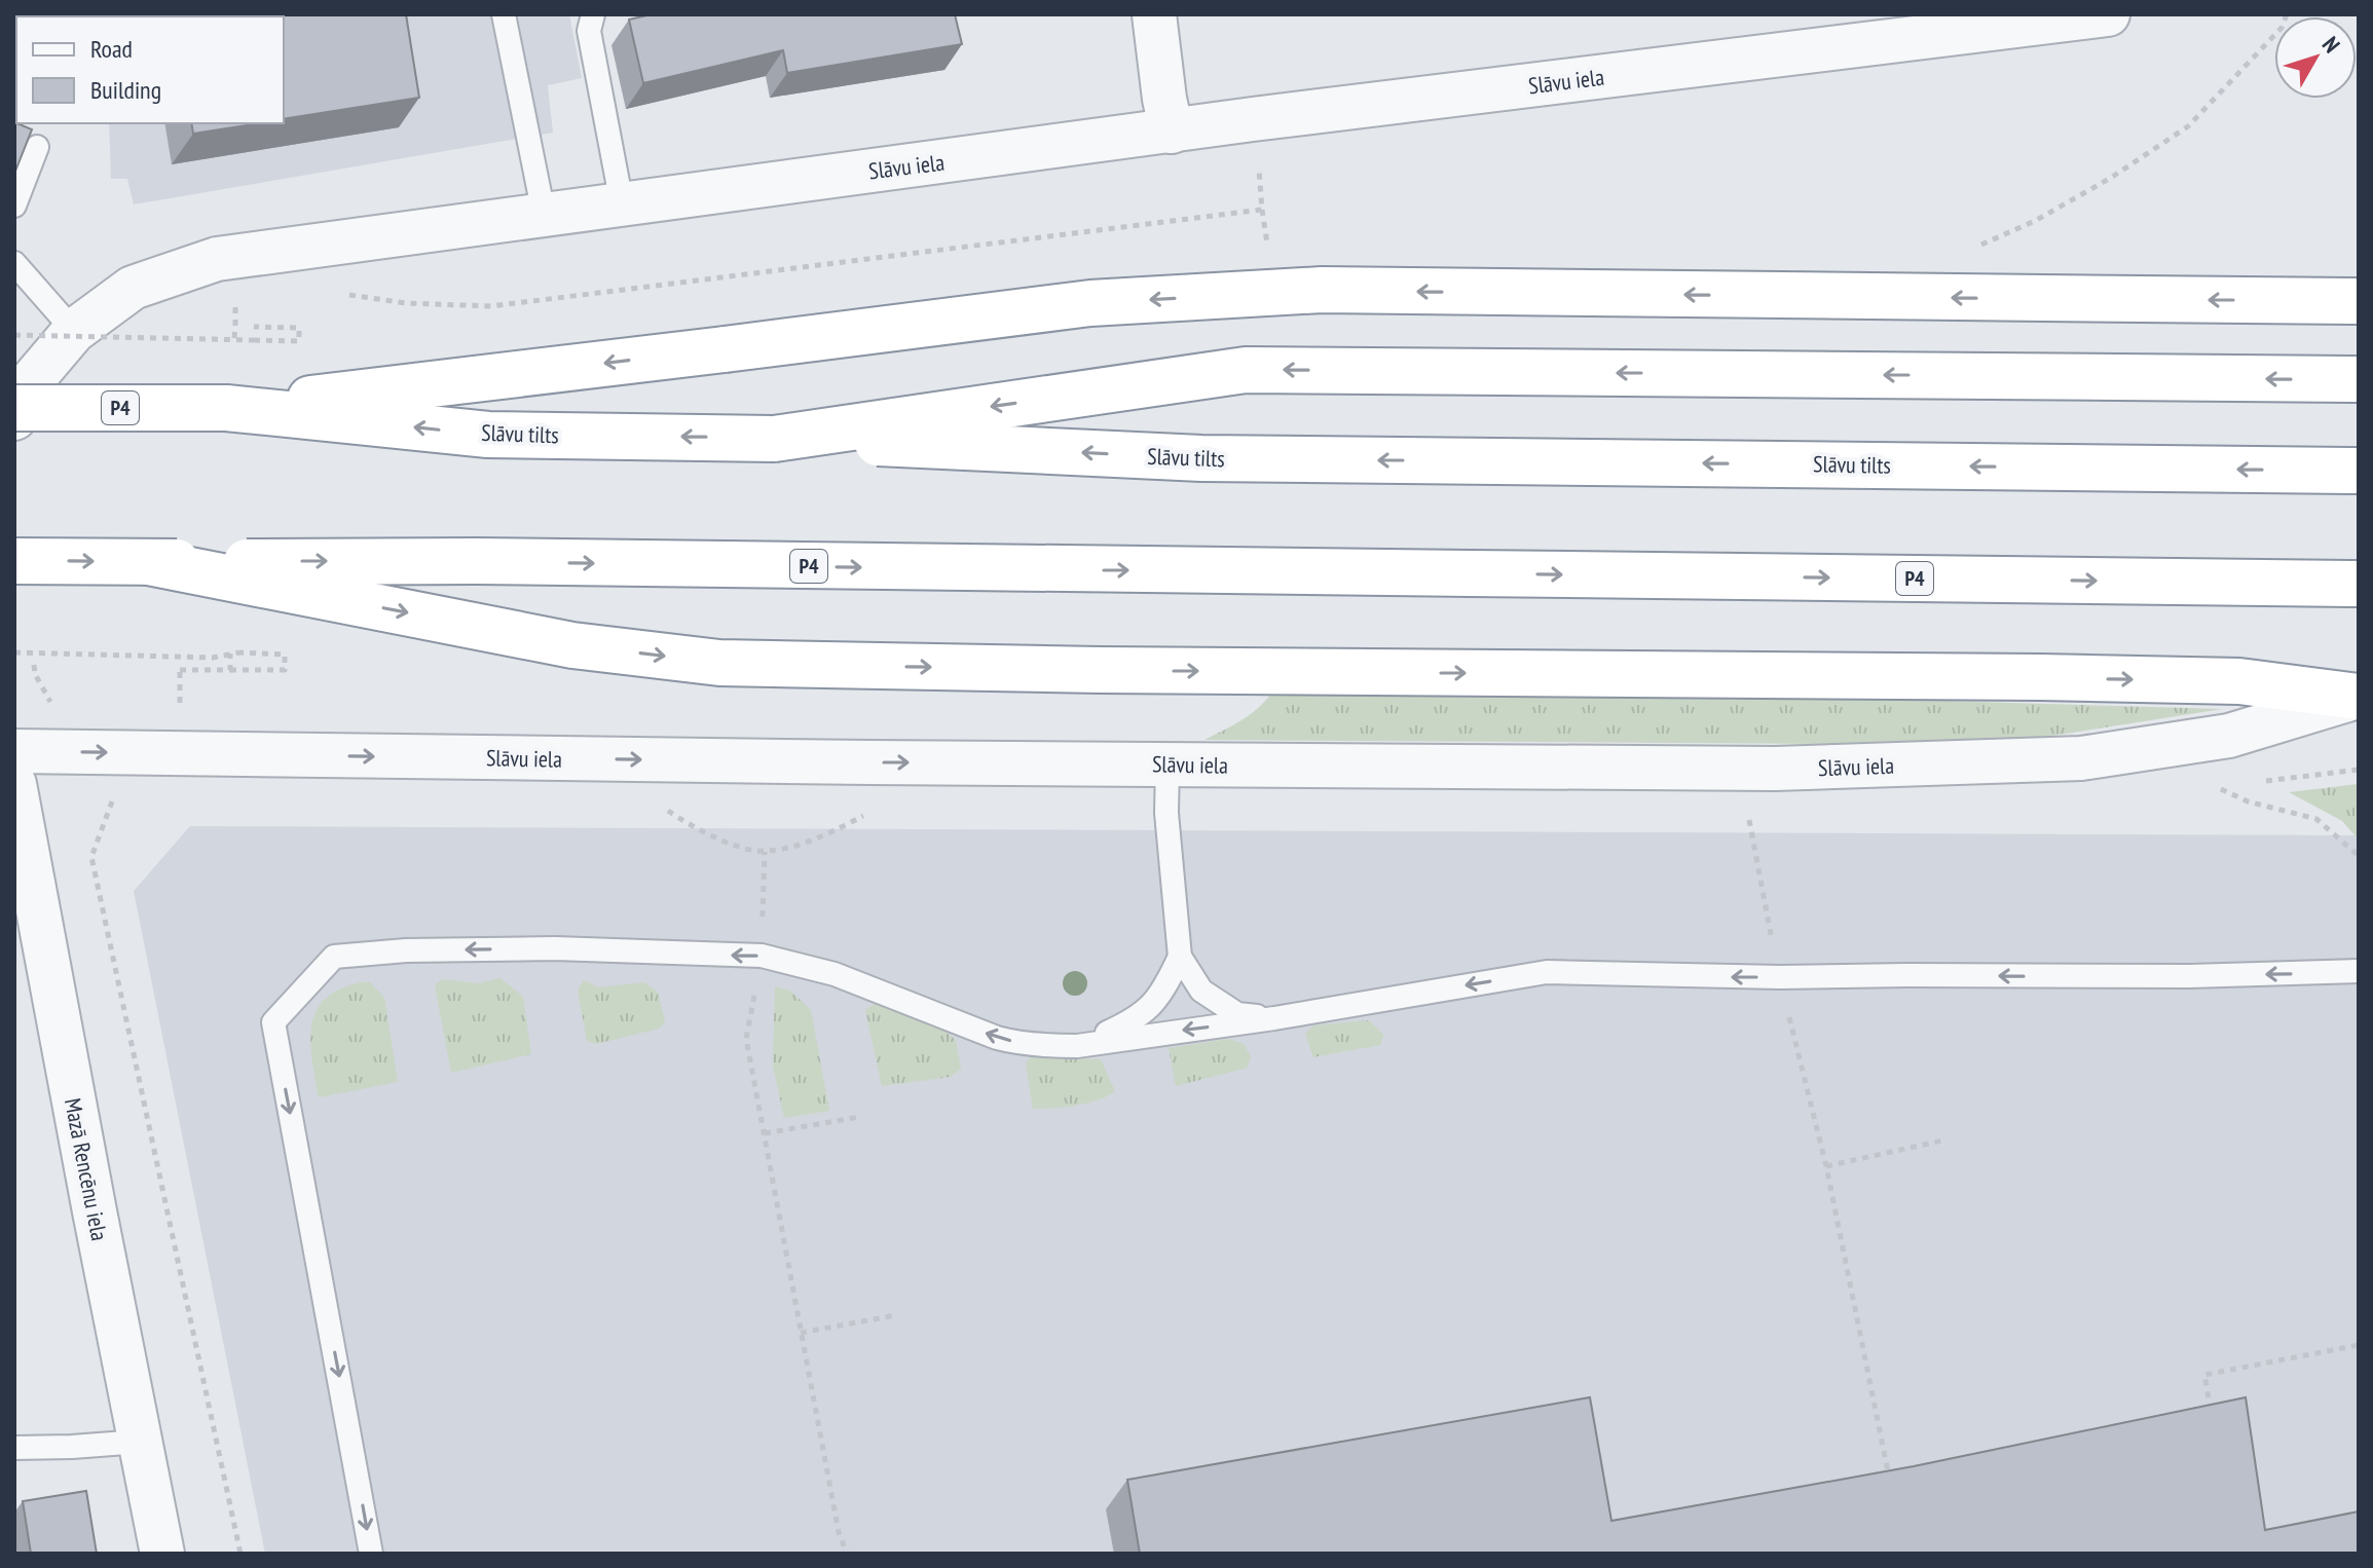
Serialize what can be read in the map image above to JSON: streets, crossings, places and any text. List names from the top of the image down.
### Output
{
  "streets": {
    "highway": ["P4", "Slāvu tilts"],
    "street": ["Slāvu iela", "Mazā Rencēnu iela"]
  },
  "legend": ["Road", "Building"],
  "north": "top right"
}
